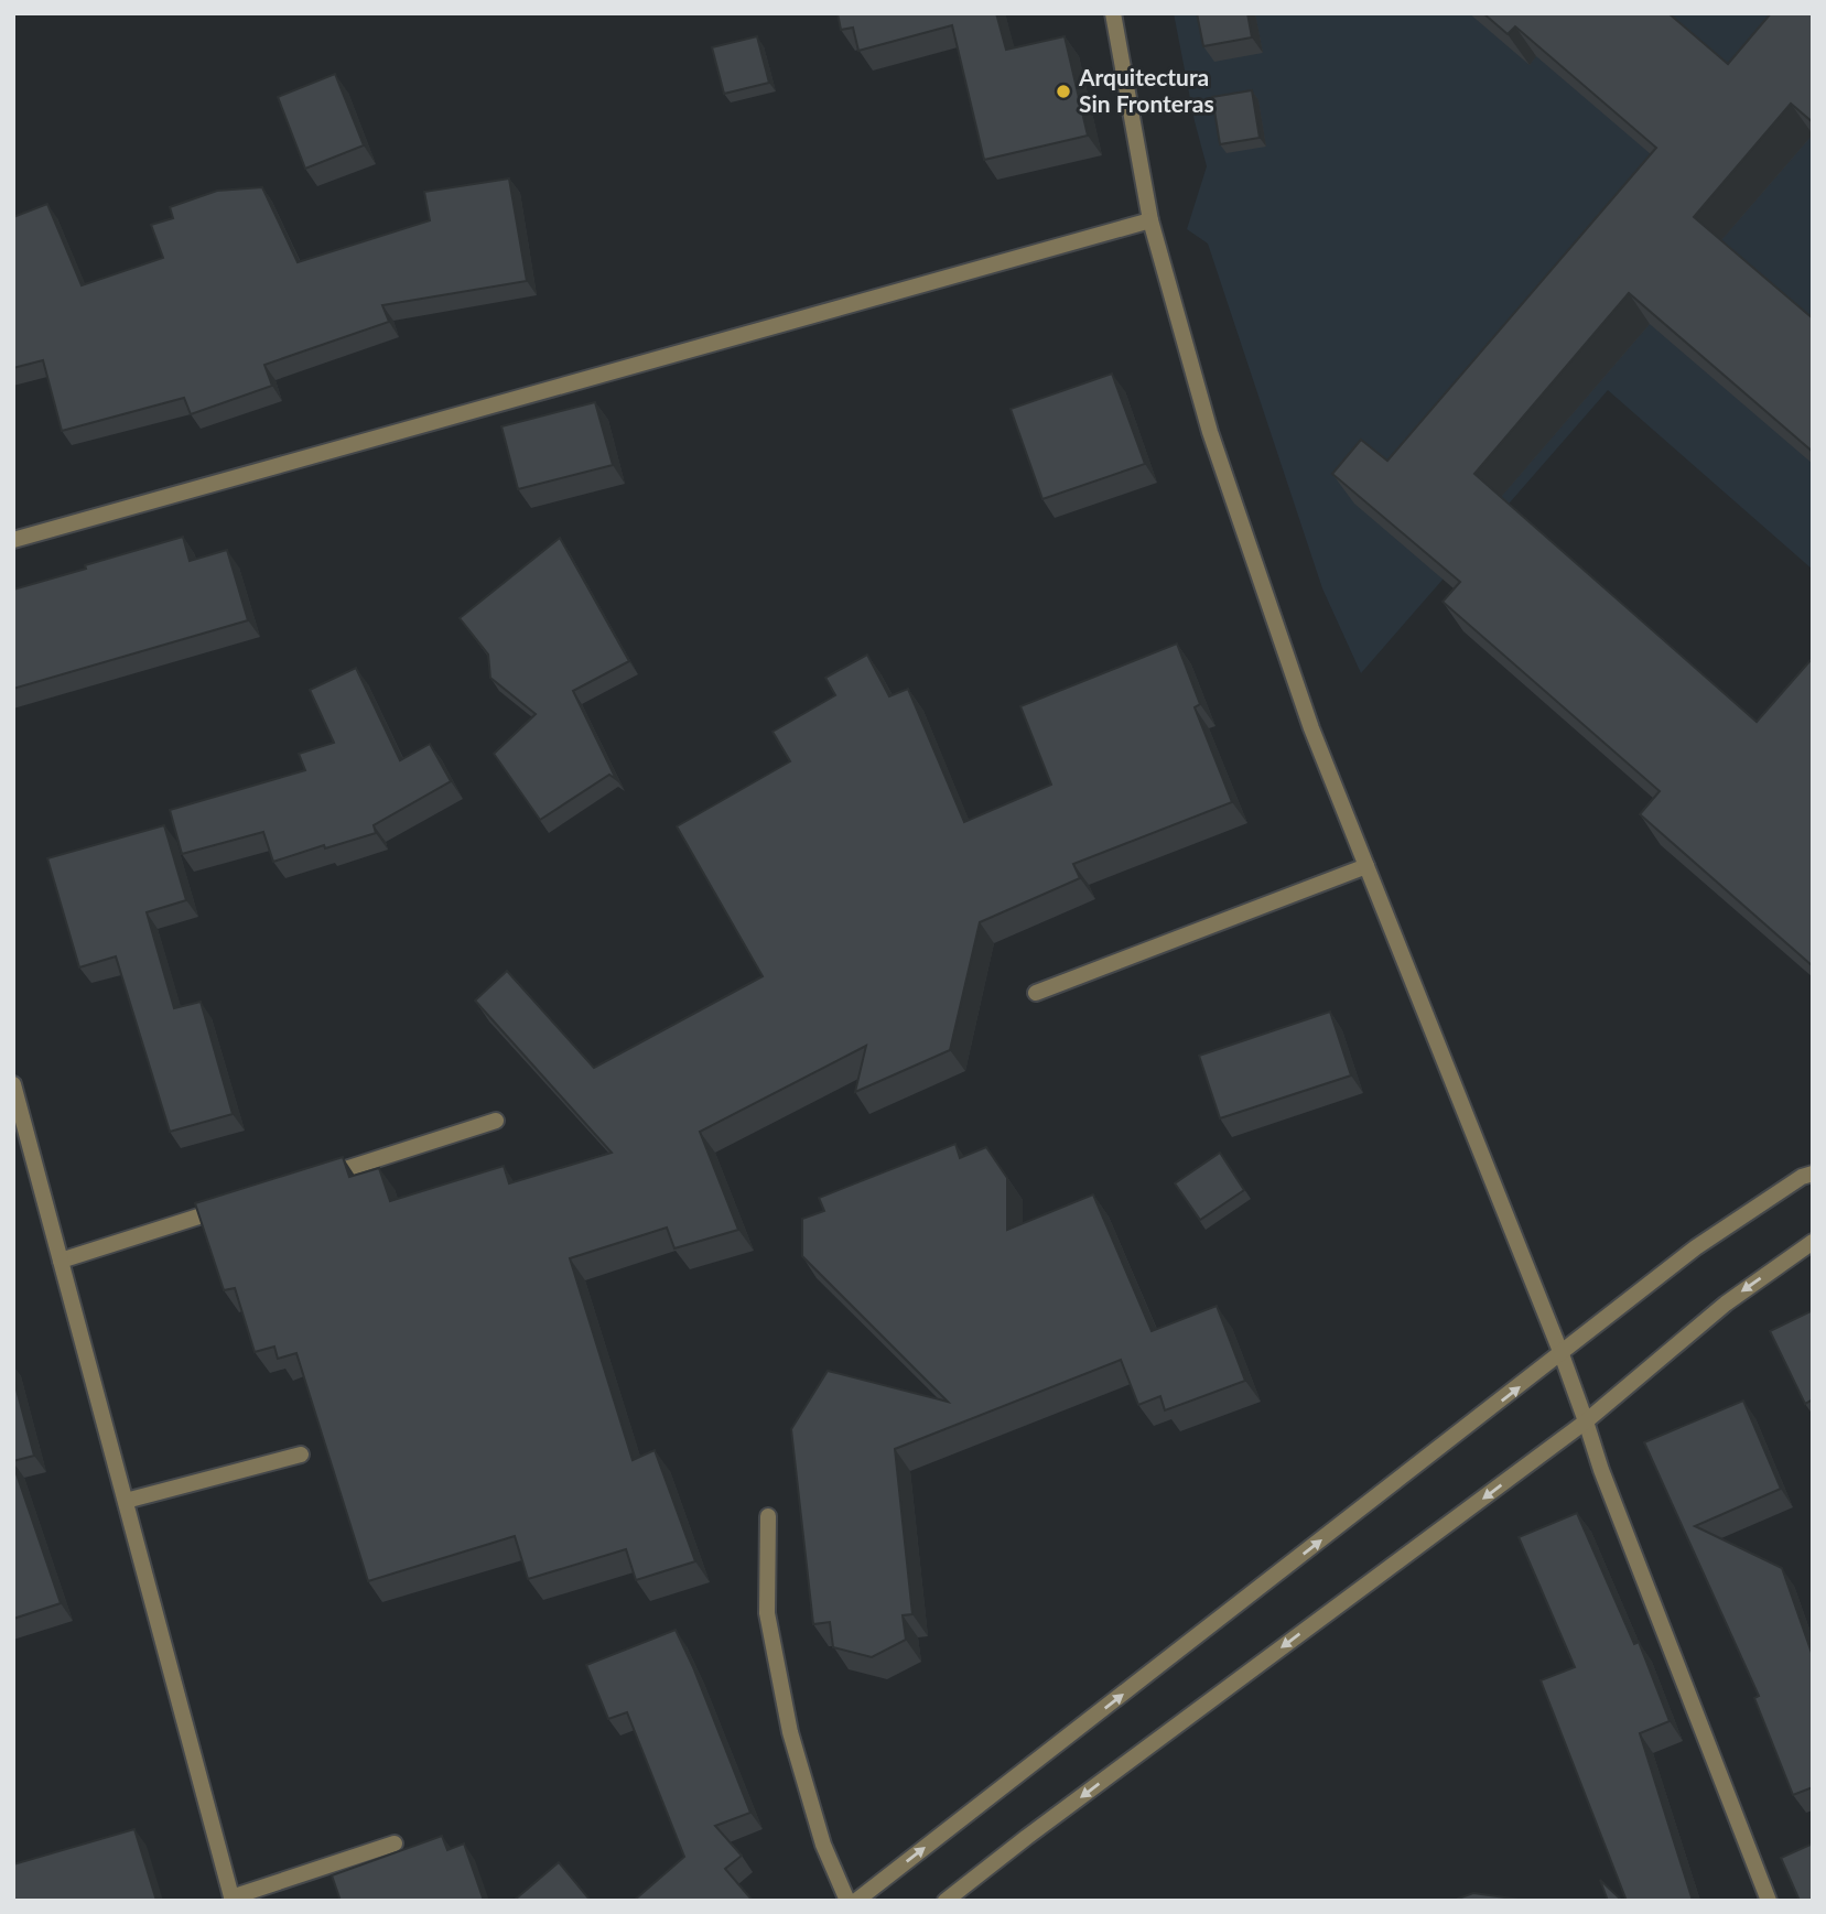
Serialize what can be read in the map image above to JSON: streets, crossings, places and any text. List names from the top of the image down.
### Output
{
  "places": ["Arquitectura Sin Fronteras"]
}
